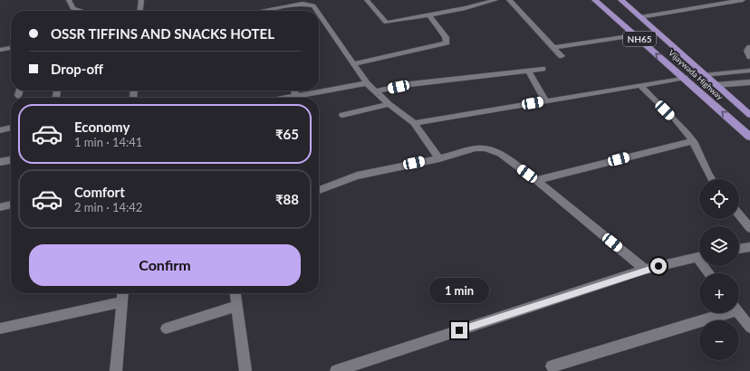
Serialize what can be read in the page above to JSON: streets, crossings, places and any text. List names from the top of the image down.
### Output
{
  "streets": {
    "highway": ["NH65", "Vijaywada Highway"]
  },
  "page": {
    "banner": ["OSSR TIFFINS AND SNACKS HOTEL", "Drop-off"],
    "list": [
      {
        "name": "Economy",
        "note": "1 min · 14:41",
        "value": "₹65"
      },
      {
        "name": "Comfort",
        "note": "2 min · 14:42",
        "value": "₹88"
      }
    ],
    "map_buttons": ["+", "−"],
    "buttons": "Confirm",
    "bubble": "1 min"
  }
}
